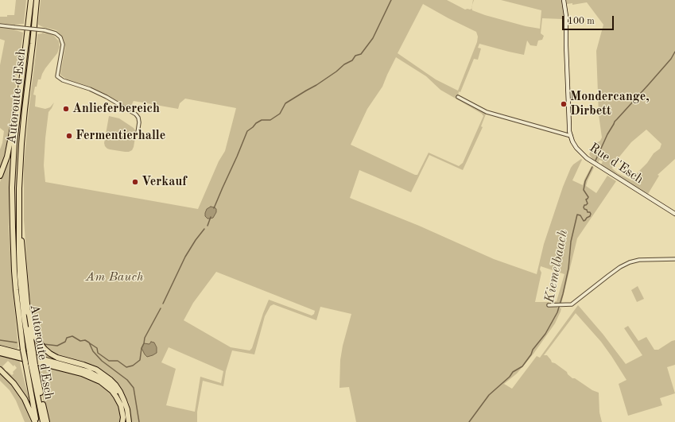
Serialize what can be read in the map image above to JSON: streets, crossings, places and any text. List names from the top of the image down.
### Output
{
  "streets": {
    "highway": ["Autoroute d'Esch"],
    "main road": ["Rue d'Esch"]
  },
  "water": ["Kiemelbaach"],
  "parks": ["Am Bauch"],
  "places": [
    "Mondercange, Dirbett",
    "Anlieferbereich",
    "Fermentierhalle",
    "Verkauf"
  ],
  "scale_bar": "100 m"
}
